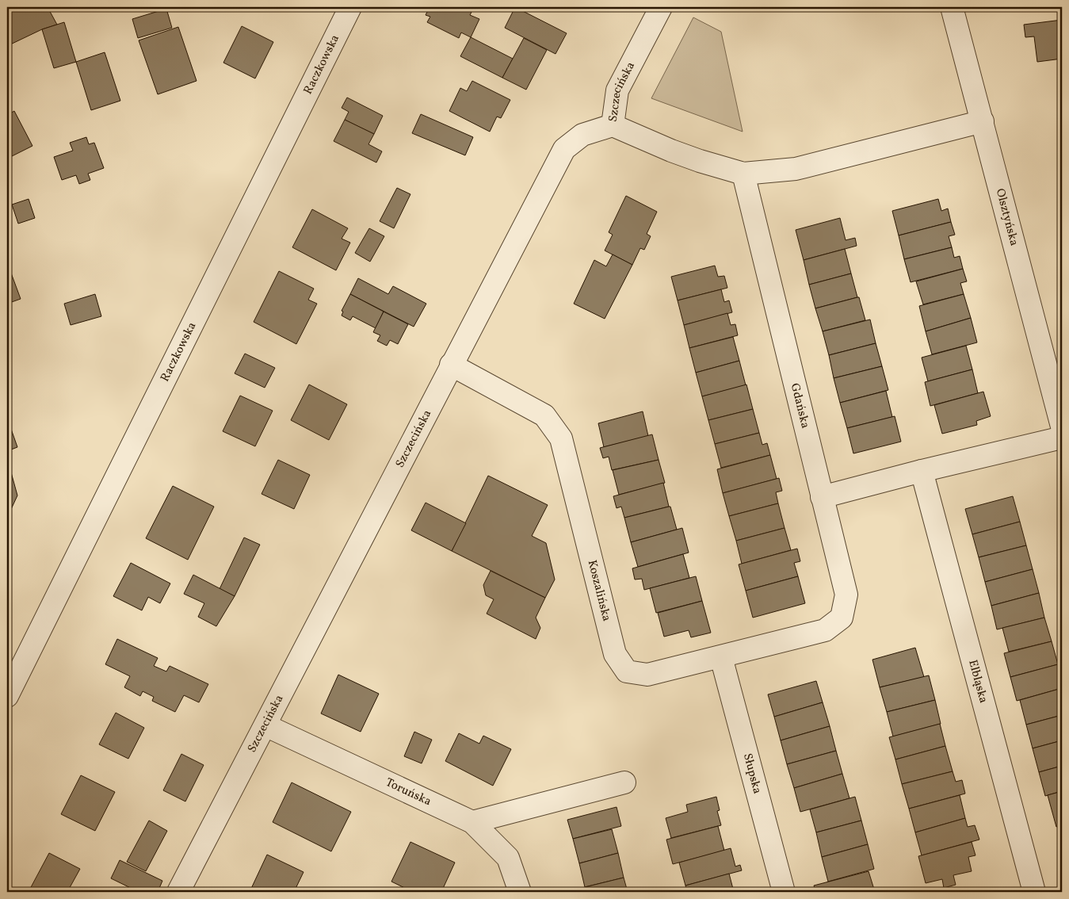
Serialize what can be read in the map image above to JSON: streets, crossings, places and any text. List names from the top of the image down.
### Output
{
  "streets": {
    "street": [
      "Raczkowska",
      "Szczecińska",
      "Olsztyńska",
      "Gdańska",
      "Koszalińska",
      "Elbląska",
      "Słupska",
      "Toruńska"
    ]
  },
  "crossings": [
    ["Szczecińska", "Koszalińska"],
    ["Szczecińska", "Toruńska"],
    ["Gdańska", "Koszalińska"],
    ["Koszalińska", "Słupska"]
  ]
}
